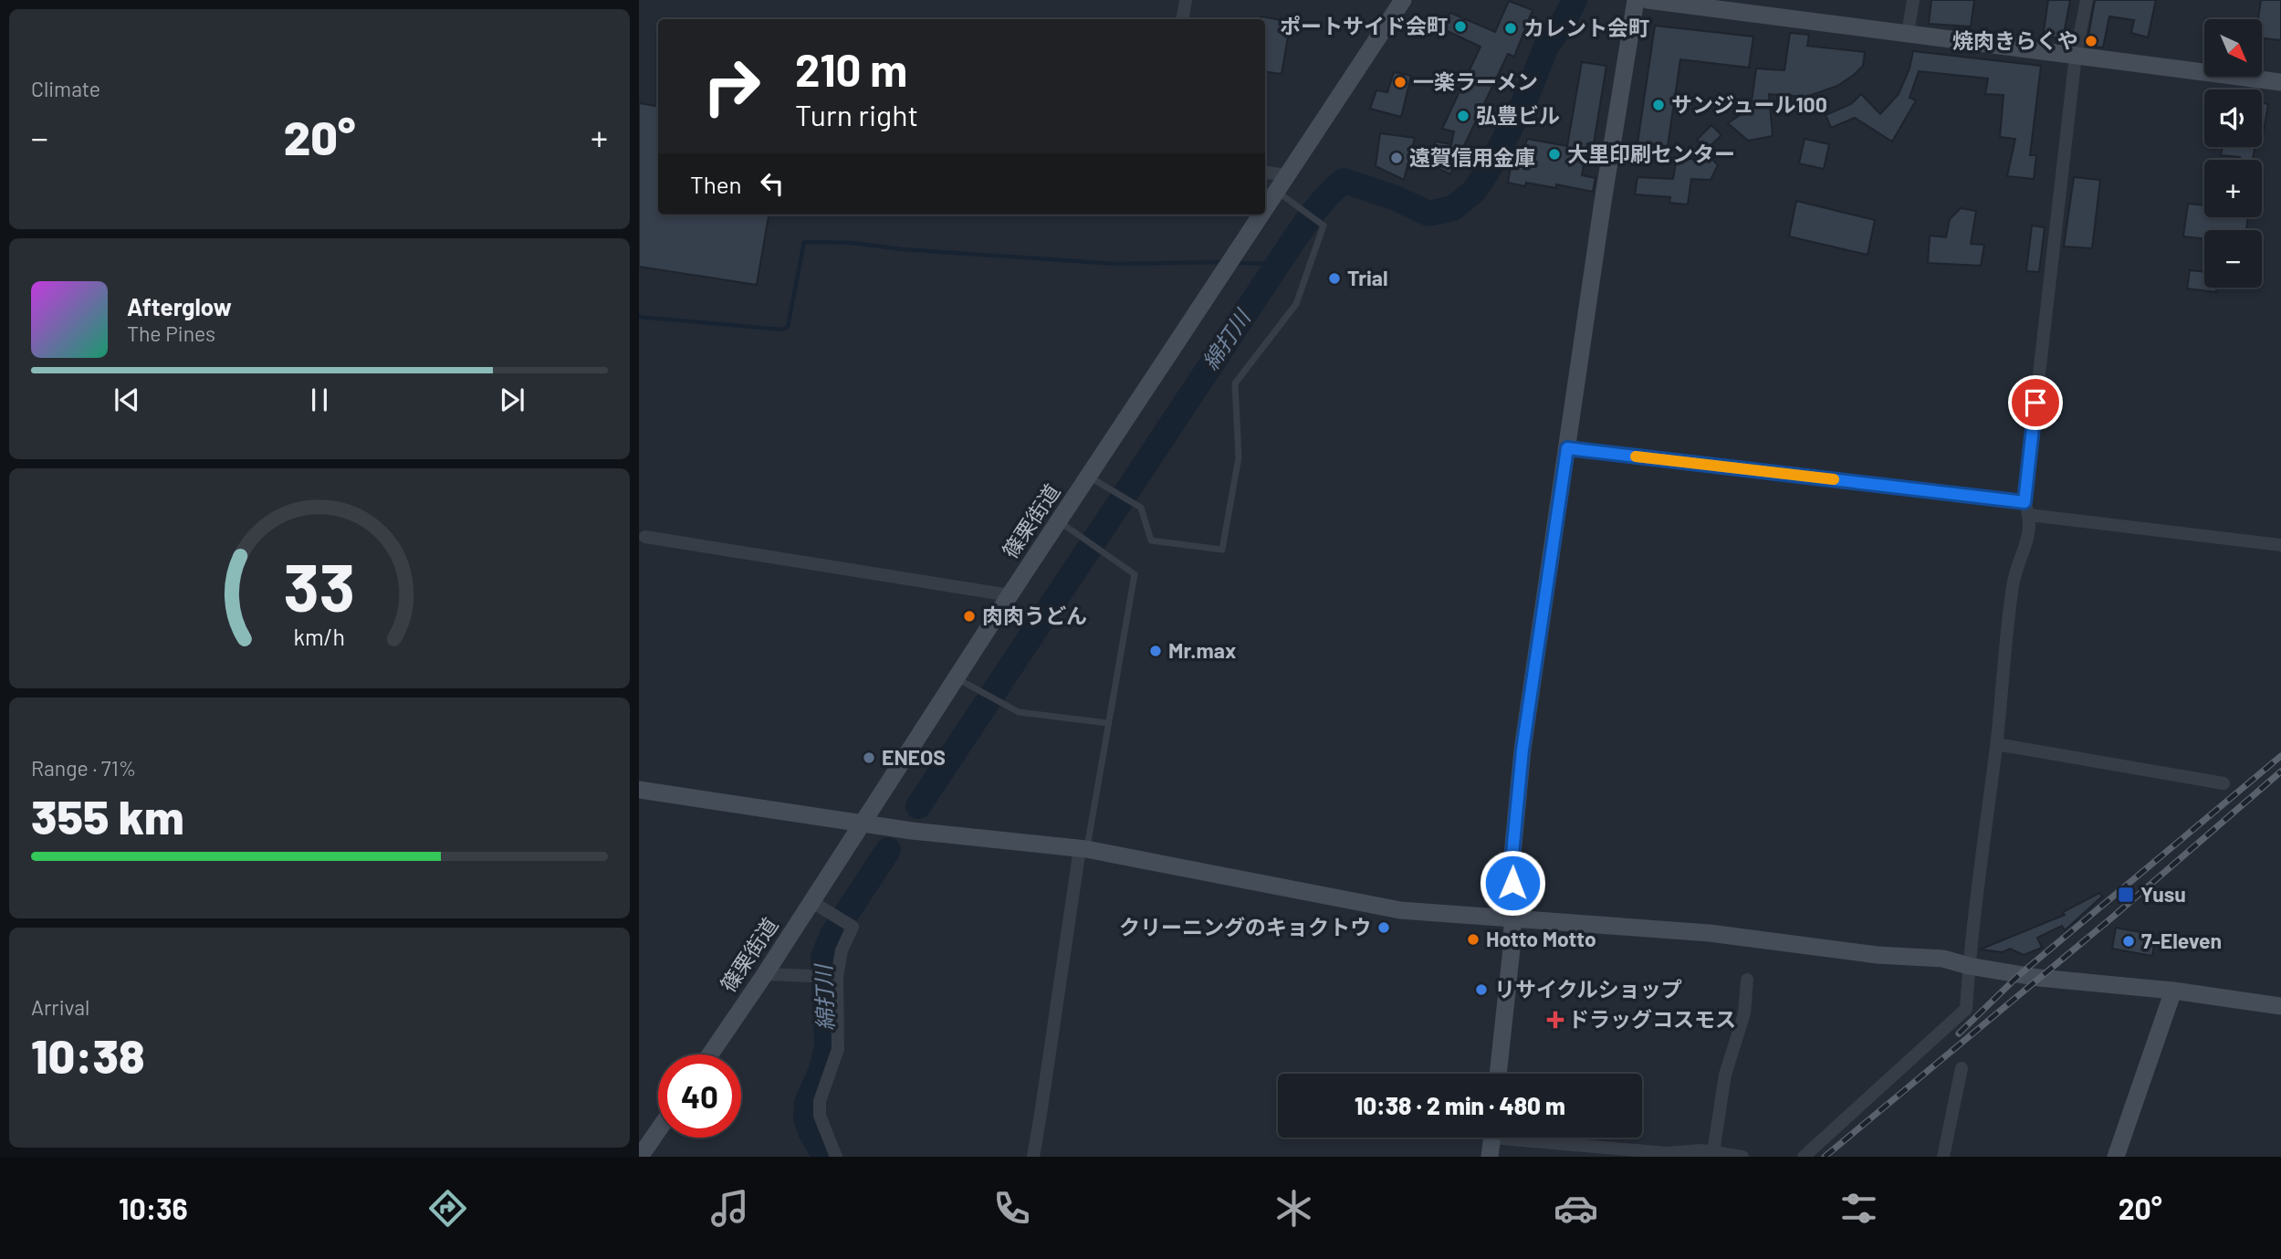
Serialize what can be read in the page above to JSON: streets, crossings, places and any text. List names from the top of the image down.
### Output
{
  "streets": {
    "street": ["篠栗街道"]
  },
  "water": ["綿打川"],
  "places": {
    "other": [
      "ポートサイド会町",
      "カレント会町",
      "焼肉きらくや",
      "一楽ラーメン",
      "サンジュール100",
      "弘豊ビル",
      "大里印刷センター",
      "遠賀信用金庫",
      "Trial",
      "肉肉うどん",
      "Mr.max",
      "ENEOS",
      "クリーニングのキョクトウ",
      "Hotto Motto",
      "7-Eleven",
      "リサイクルショップ"
    ],
    "transit": ["Yusu"],
    "health": ["ドラッグコスモス"]
  },
  "north": "bottom right",
  "page": {
    "tile": [
      "Climate",
      ["Range · 71%", "355 km"],
      ["Arrival", "10:38"]
    ],
    "map_buttons": ["+", "−"],
    "turn": ["210 m", "Turn right"],
    "heat": ["−", "20°", "+"],
    "then": "Then",
    "song": ["Afterglow", "The Pines"],
    "limit": "40",
    "trip": "10:38 · 2 min · 480 m",
    "tabs": ["10:36", "20°"],
    "gauge": ["33", "km/h"]
  }
}
